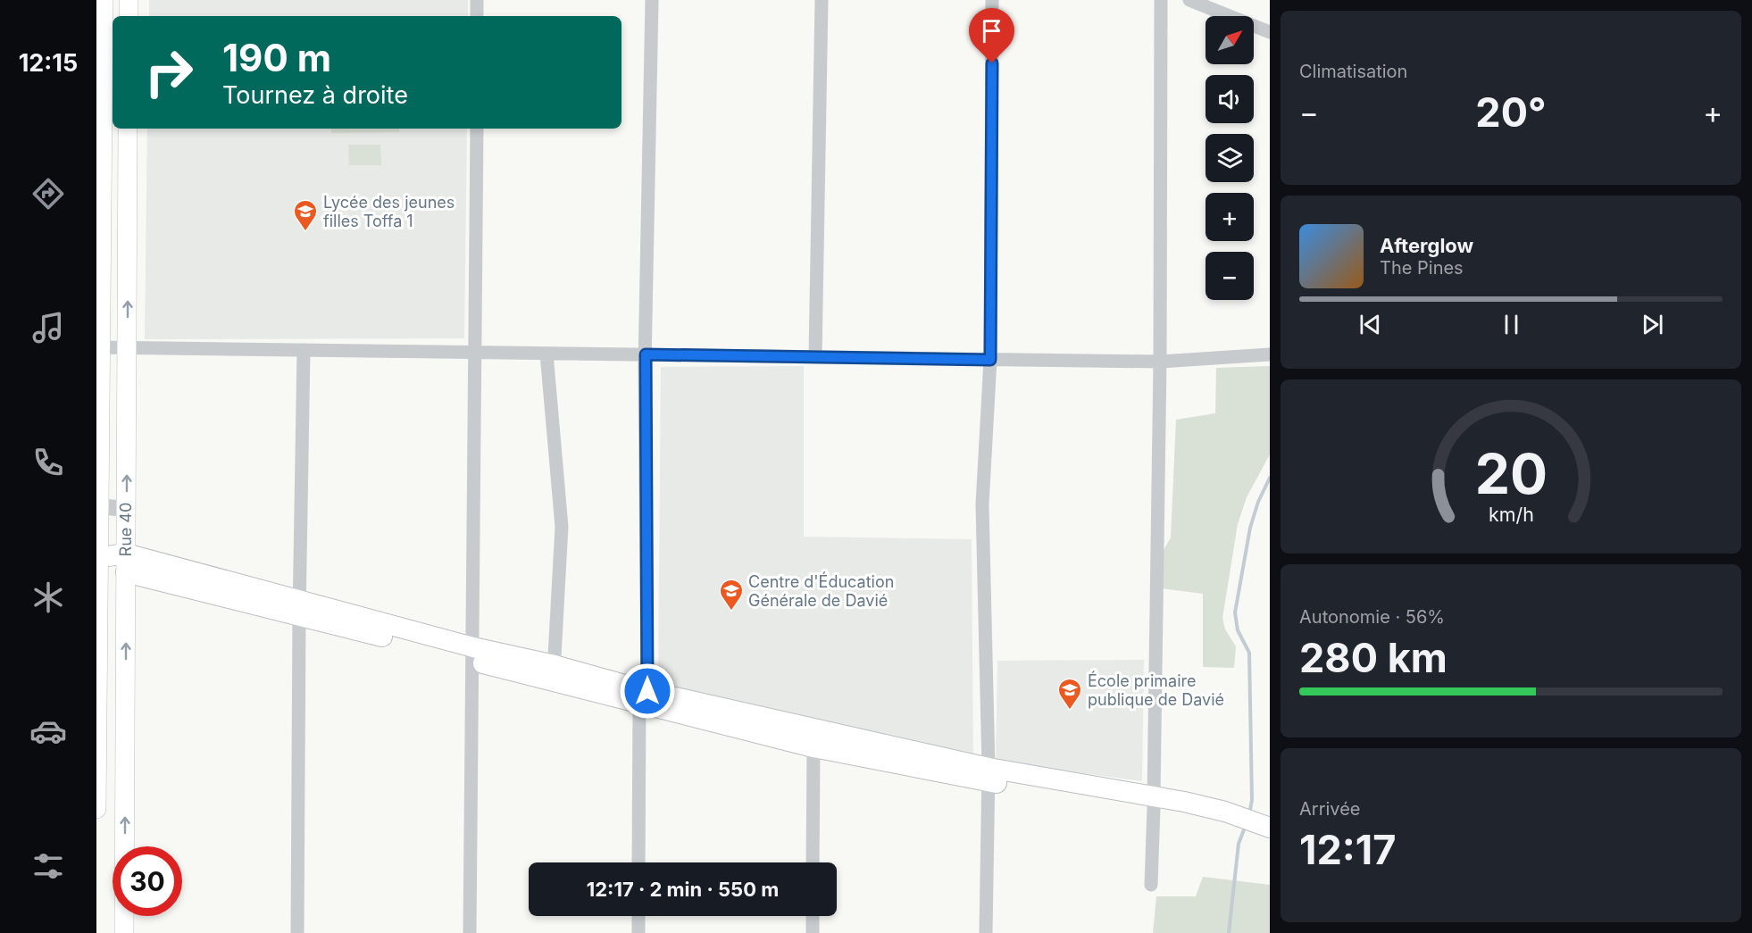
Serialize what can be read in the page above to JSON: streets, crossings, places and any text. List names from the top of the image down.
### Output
{
  "streets": {
    "main road": ["Rue 40"]
  },
  "places": {
    "school or university": ["Lycée des jeunes filles Toffa 1", "Centre d'Éducation Générale de Davié", "École primaire publique de Davié"]
  },
  "north": "top right",
  "page": {
    "tabs": "12:15",
    "tile": [
      "Climatisation",
      ["Autonomie · 56%", "280 km"],
      ["Arrivée", "12:17"]
    ],
    "map_buttons": ["+", "−"],
    "turn": ["190 m", "Tournez à droite"],
    "heat": ["−", "20°", "+"],
    "song": ["Afterglow", "The Pines"],
    "limit": "30",
    "trip": "12:17 · 2 min · 550 m",
    "gauge": ["20", "km/h"]
  }
}
